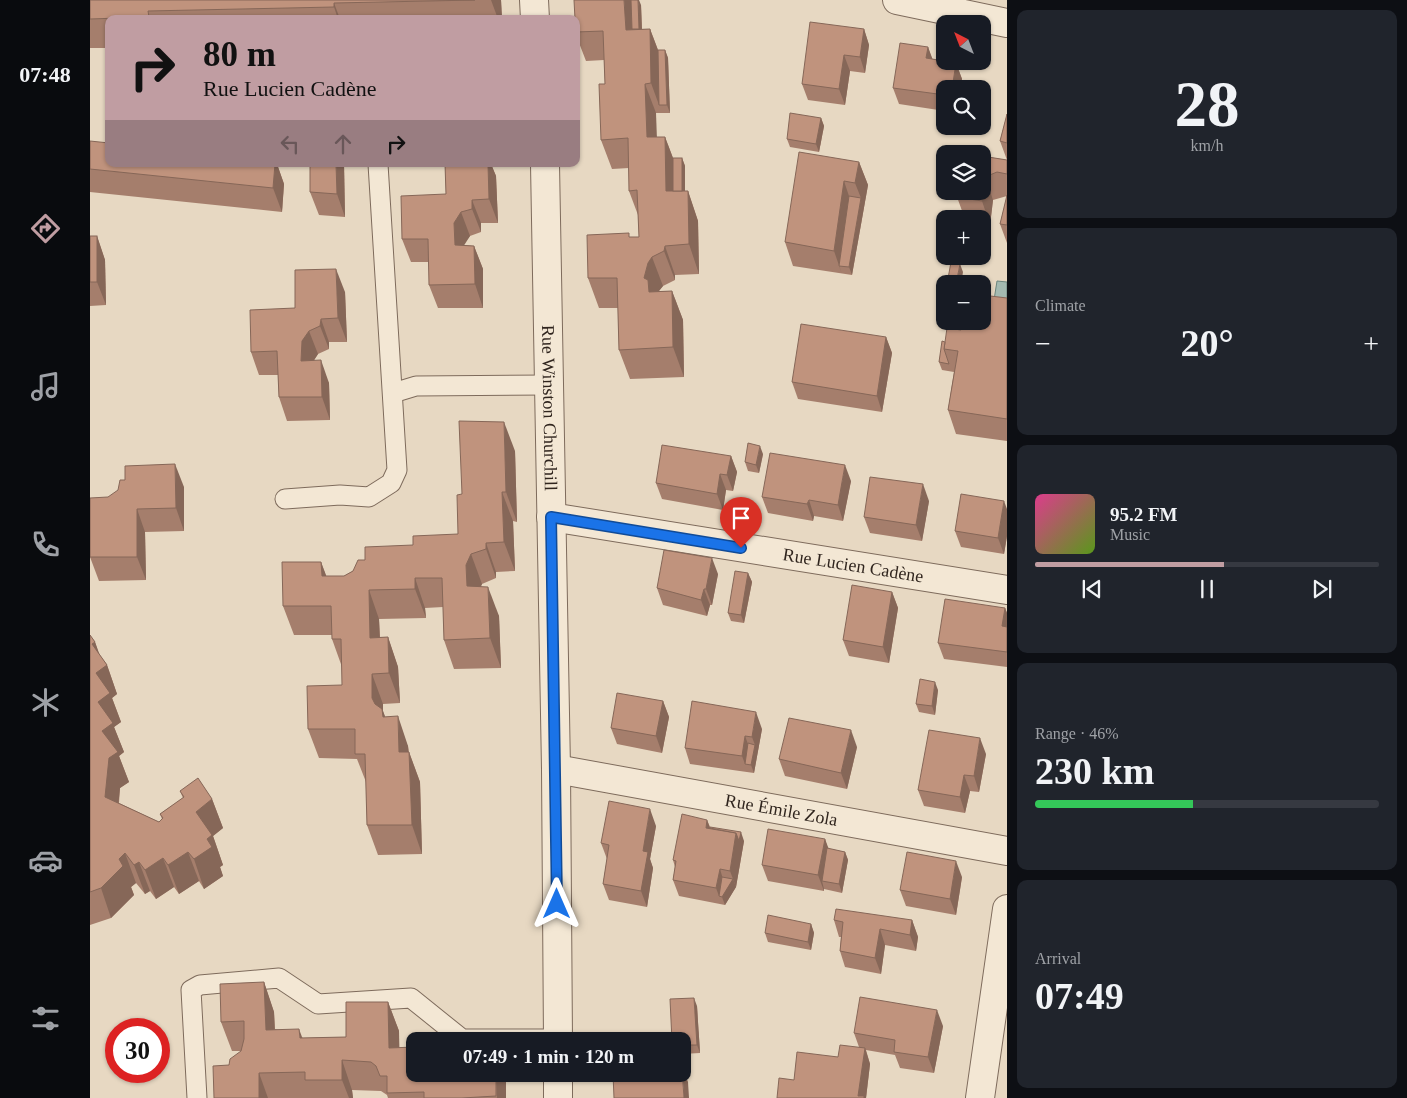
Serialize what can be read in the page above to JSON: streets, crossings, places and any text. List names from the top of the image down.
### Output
{
  "streets": {
    "street": ["Rue Winston Churchill", "Rue Lucien Cadène", "Rue Émile Zola"]
  },
  "crossings": [
    ["Rue Winston Churchill", "Rue Lucien Cadène"],
    ["Rue Winston Churchill", "Rue Émile Zola"]
  ],
  "north": "top left",
  "page": {
    "tabs": "07:48",
    "tile": [
      ["28", "km/h"],
      "Climate",
      ["Range · 46%", "230 km"],
      ["Arrival", "07:49"]
    ],
    "map_buttons": ["+", "−"],
    "turn": ["80 m", "Rue Lucien Cadène"],
    "heat": ["−", "20°", "+"],
    "song": ["95.2 FM", "Music"],
    "limit": "30",
    "trip": "07:49 · 1 min · 120 m"
  }
}
